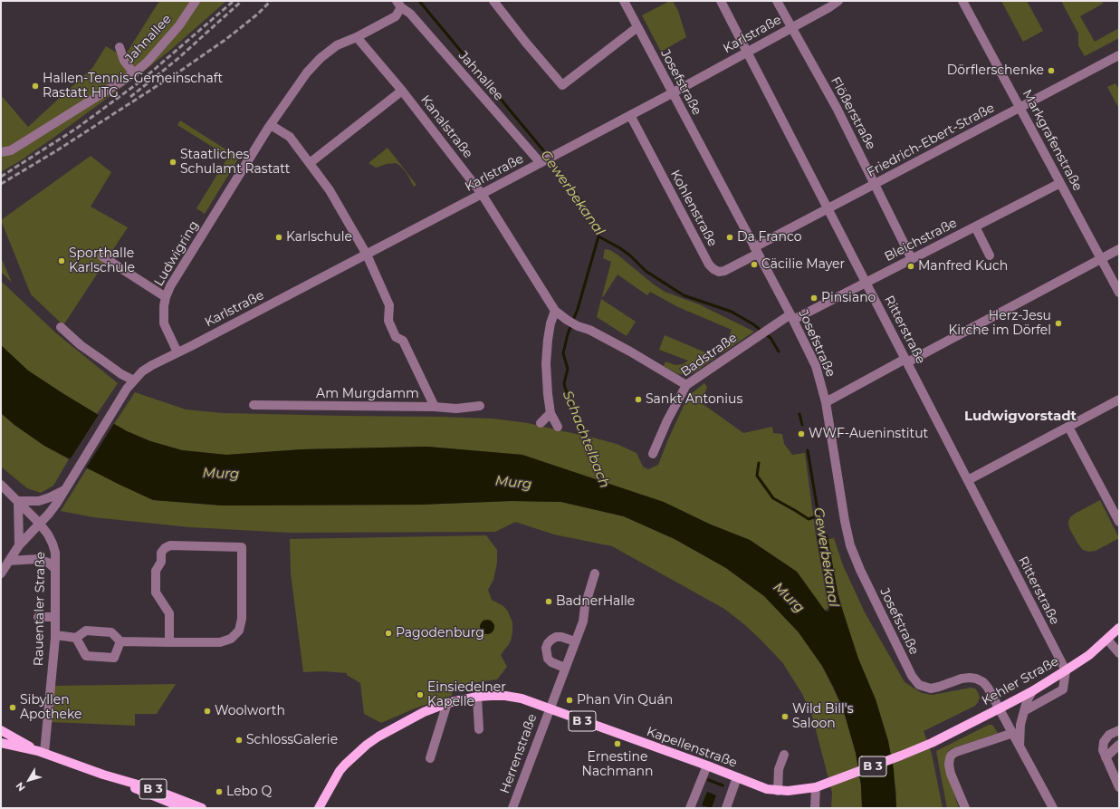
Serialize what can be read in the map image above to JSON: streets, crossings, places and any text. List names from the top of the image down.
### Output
{
  "streets": {
    "main road": ["Kehler Straße", "B 3", "Kapellenstraße"],
    "street": [
      "Karlstraße",
      "Jahnallee",
      "Josefstraße",
      "Flößerstraße",
      "Kanalstraße",
      "Friedrich-Ebert-Straße",
      "Markgrafenstraße",
      "Kohlenstraße",
      "Bleichstraße",
      "Ludwigring",
      "Ritterstraße",
      "Badstraße",
      "Am Murgdamm",
      "Rauentaler Straße",
      "Herrenstraße"
    ]
  },
  "crossings": [
    ["Karlstraße", "Jahnallee"],
    ["Karlstraße", "Josefstraße"],
    ["Karlstraße", "Flößerstraße"],
    ["Karlstraße", "Kanalstraße"],
    ["Karlstraße", "Kohlenstraße"],
    ["Karlstraße", "Ludwigring"],
    ["Karlstraße", "Ritterstraße"],
    ["Jahnallee", "Ludwigring"],
    ["Josefstraße", "Friedrich-Ebert-Straße"],
    ["Josefstraße", "Kohlenstraße"],
    ["Josefstraße", "Bleichstraße"],
    ["Josefstraße", "Badstraße"],
    ["Josefstraße", "Kehler Straße"],
    ["Flößerstraße", "Friedrich-Ebert-Straße"],
    ["Flößerstraße", "Bleichstraße"],
    ["Kanalstraße", "Ludwigring"],
    ["Kanalstraße", "Badstraße"],
    ["Friedrich-Ebert-Straße", "Markgrafenstraße"],
    ["Friedrich-Ebert-Straße", "Kohlenstraße"],
    ["Friedrich-Ebert-Straße", "Ritterstraße"],
    ["Markgrafenstraße", "Bleichstraße"],
    ["Bleichstraße", "Ritterstraße"],
    ["Bleichstraße", "Badstraße"],
    ["Ritterstraße", "Kehler Straße"],
    ["Rauentaler Straße", "B 3"],
    ["Kehler Straße", "Kapellenstraße"],
    ["Kapellenstraße", "Herrenstraße"]
  ],
  "districts": ["Ludwigvorstadt"],
  "water": ["Gewerbekanal", "Schachtelbach", "Murg"],
  "places": [
    "Dörflerschenke",
    "Hallen-Tennis-Gemeinschaft Rastatt HTG",
    "Staatliches Schulamt Rastatt",
    "Karlschule",
    "Da Franco",
    "Sporthalle Karlschule",
    "Cäcilie Mayer",
    "Manfred Kuch",
    "Pinsiano",
    "Herz-Jesu Kirche im Dörfel",
    "Sankt Antonius",
    "WWF-Aueninstitut",
    "BadnerHalle",
    "Pagodenburg",
    "Einsiedelner Kapelle",
    "Phan Vin Quán",
    "Sibyllen Apotheke",
    "Woolworth",
    "Wild Bill's Saloon",
    "SchlossGalerie",
    "Ernestine Nachmann",
    "Lebo Q"
  ],
  "north": "bottom left"
}
